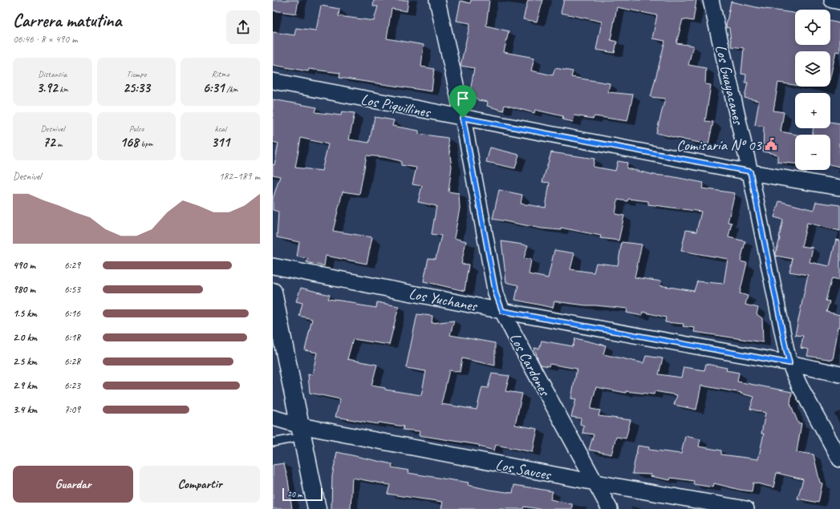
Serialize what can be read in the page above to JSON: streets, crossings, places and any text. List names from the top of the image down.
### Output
{
  "streets": {
    "street": [
      "Los Guayacanes",
      "Los Piquillines",
      "Los Yuchanes",
      "Los Cardones",
      "Los Sauces"
    ]
  },
  "crossings": [
    ["Los Guayacanes", "Los Piquillines"],
    ["Los Guayacanes", "Los Yuchanes"],
    ["Los Piquillines", "Los Cardones"],
    ["Los Yuchanes", "Los Cardones"],
    ["Los Cardones", "Los Sauces"]
  ],
  "places": {
    "public building": ["Comisaría Nº 03"]
  },
  "scale_bar": "20 m",
  "page": {
    "heading": ["Carrera matutina", "06:46 · 8 × 490 m"],
    "map_buttons": ["+", "−"],
    "stats": [
      ["Distancia", "3.92 km"],
      ["Tiempo", "25:33"],
      ["Ritmo", "6:31 /km"],
      ["Desnivel", "72 m"],
      ["Pulso", "168 bpm"],
      ["kcal", "311"]
    ],
    "chart": ["Desnivel", "182–189 m"],
    "list": [
      {
        "name": "490 m",
        "note": "6:29"
      },
      {
        "name": "980 m",
        "note": "6:53"
      },
      {
        "name": "1.5 km",
        "note": "6:16"
      },
      {
        "name": "2.0 km",
        "note": "6:18"
      },
      {
        "name": "2.5 km",
        "note": "6:28"
      },
      {
        "name": "2.9 km",
        "note": "6:23"
      },
      {
        "name": "3.4 km",
        "note": "7:09"
      }
    ],
    "buttons": ["Guardar", "Compartir"],
    "scale": "20 m"
  }
}
